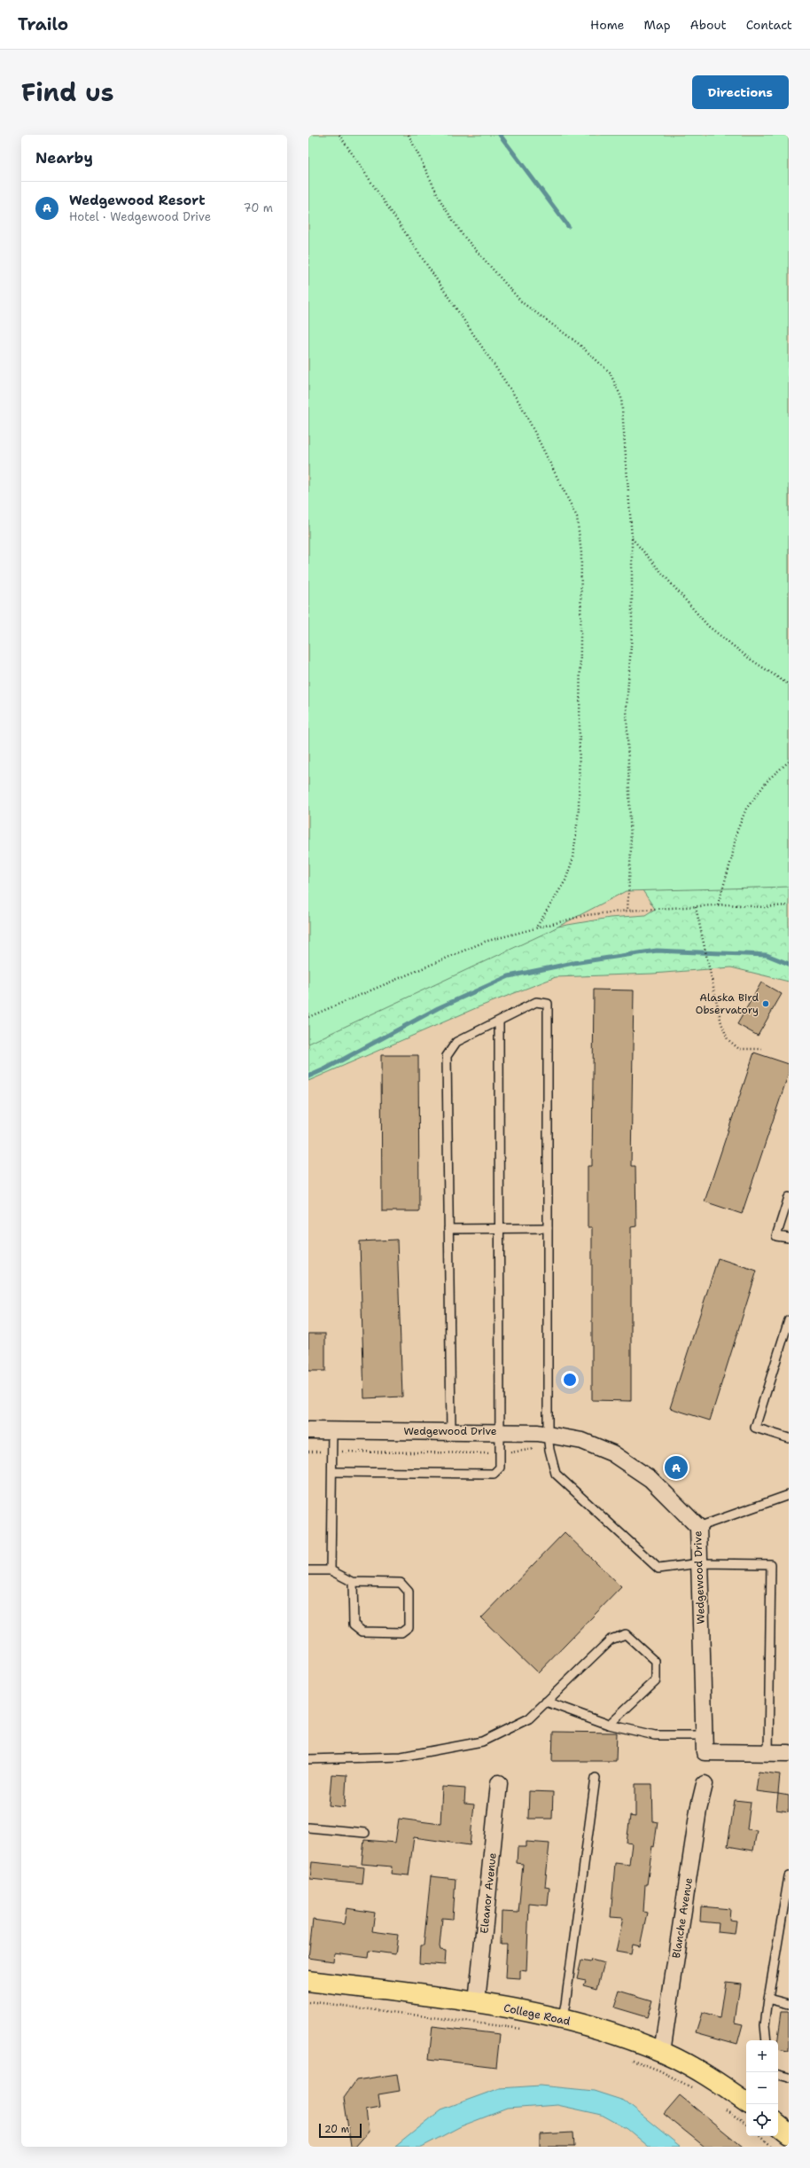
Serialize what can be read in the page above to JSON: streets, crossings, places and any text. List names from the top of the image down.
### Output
{
  "streets": {
    "main road": ["College Road"],
    "street": ["Wedgewood Drive", "Eleanor Avenue", "Blanche Avenue"]
  },
  "crossings": [
    ["Eleanor Avenue", "College Road"],
    ["Blanche Avenue", "College Road"]
  ],
  "places": ["Alaska Bird Observatory"],
  "scale_bar": "20 m",
  "page": {
    "header": "Trailo",
    "nav": [
      "Home",
      "Map",
      "About",
      "Contact"
    ],
    "title": "Find us",
    "buttons": "Directions",
    "heading": "Nearby",
    "list": [
      {
        "mark": "A",
        "name": "Wedgewood Resort",
        "note": "Hotel · Wedgewood Drive",
        "value": "70 m"
      }
    ],
    "pins": "A",
    "map_buttons": ["+", "−"],
    "scale": "20 m"
  }
}
